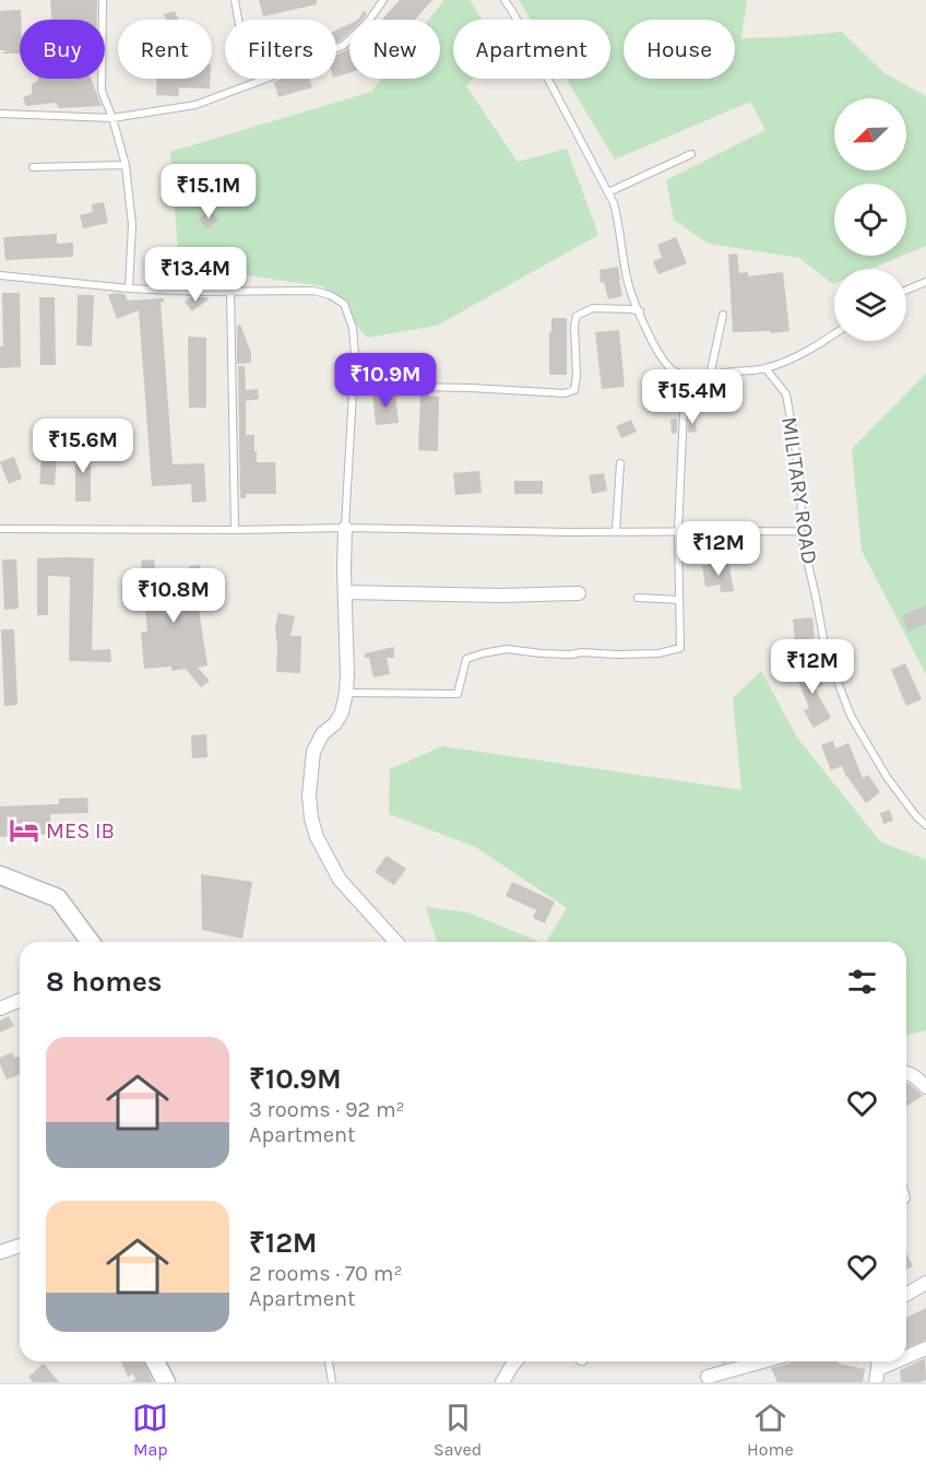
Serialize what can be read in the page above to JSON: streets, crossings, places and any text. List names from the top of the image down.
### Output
{
  "streets": {
    "lane": ["MILITARY ROAD"]
  },
  "places": {
    "hotel": ["MES IB"]
  },
  "north": "bottom left",
  "page": {
    "chip": [
      "Buy",
      "Rent",
      "Filters",
      "New",
      "Apartment",
      "House"
    ],
    "price": [
      "₹15.1M",
      "₹13.4M",
      "₹10.9M",
      "₹15.4M",
      "₹15.6M",
      "₹12M",
      "₹10.8M",
      "₹12M"
    ],
    "heading": "8 homes",
    "list": [
      {
        "name": "₹10.9M",
        "note": "3 rooms · 92 m² · Apartment"
      },
      {
        "name": "₹12M",
        "note": "2 rooms · 70 m² · Apartment"
      }
    ],
    "tabs": ["Map", "Saved", "Home"]
  }
}
